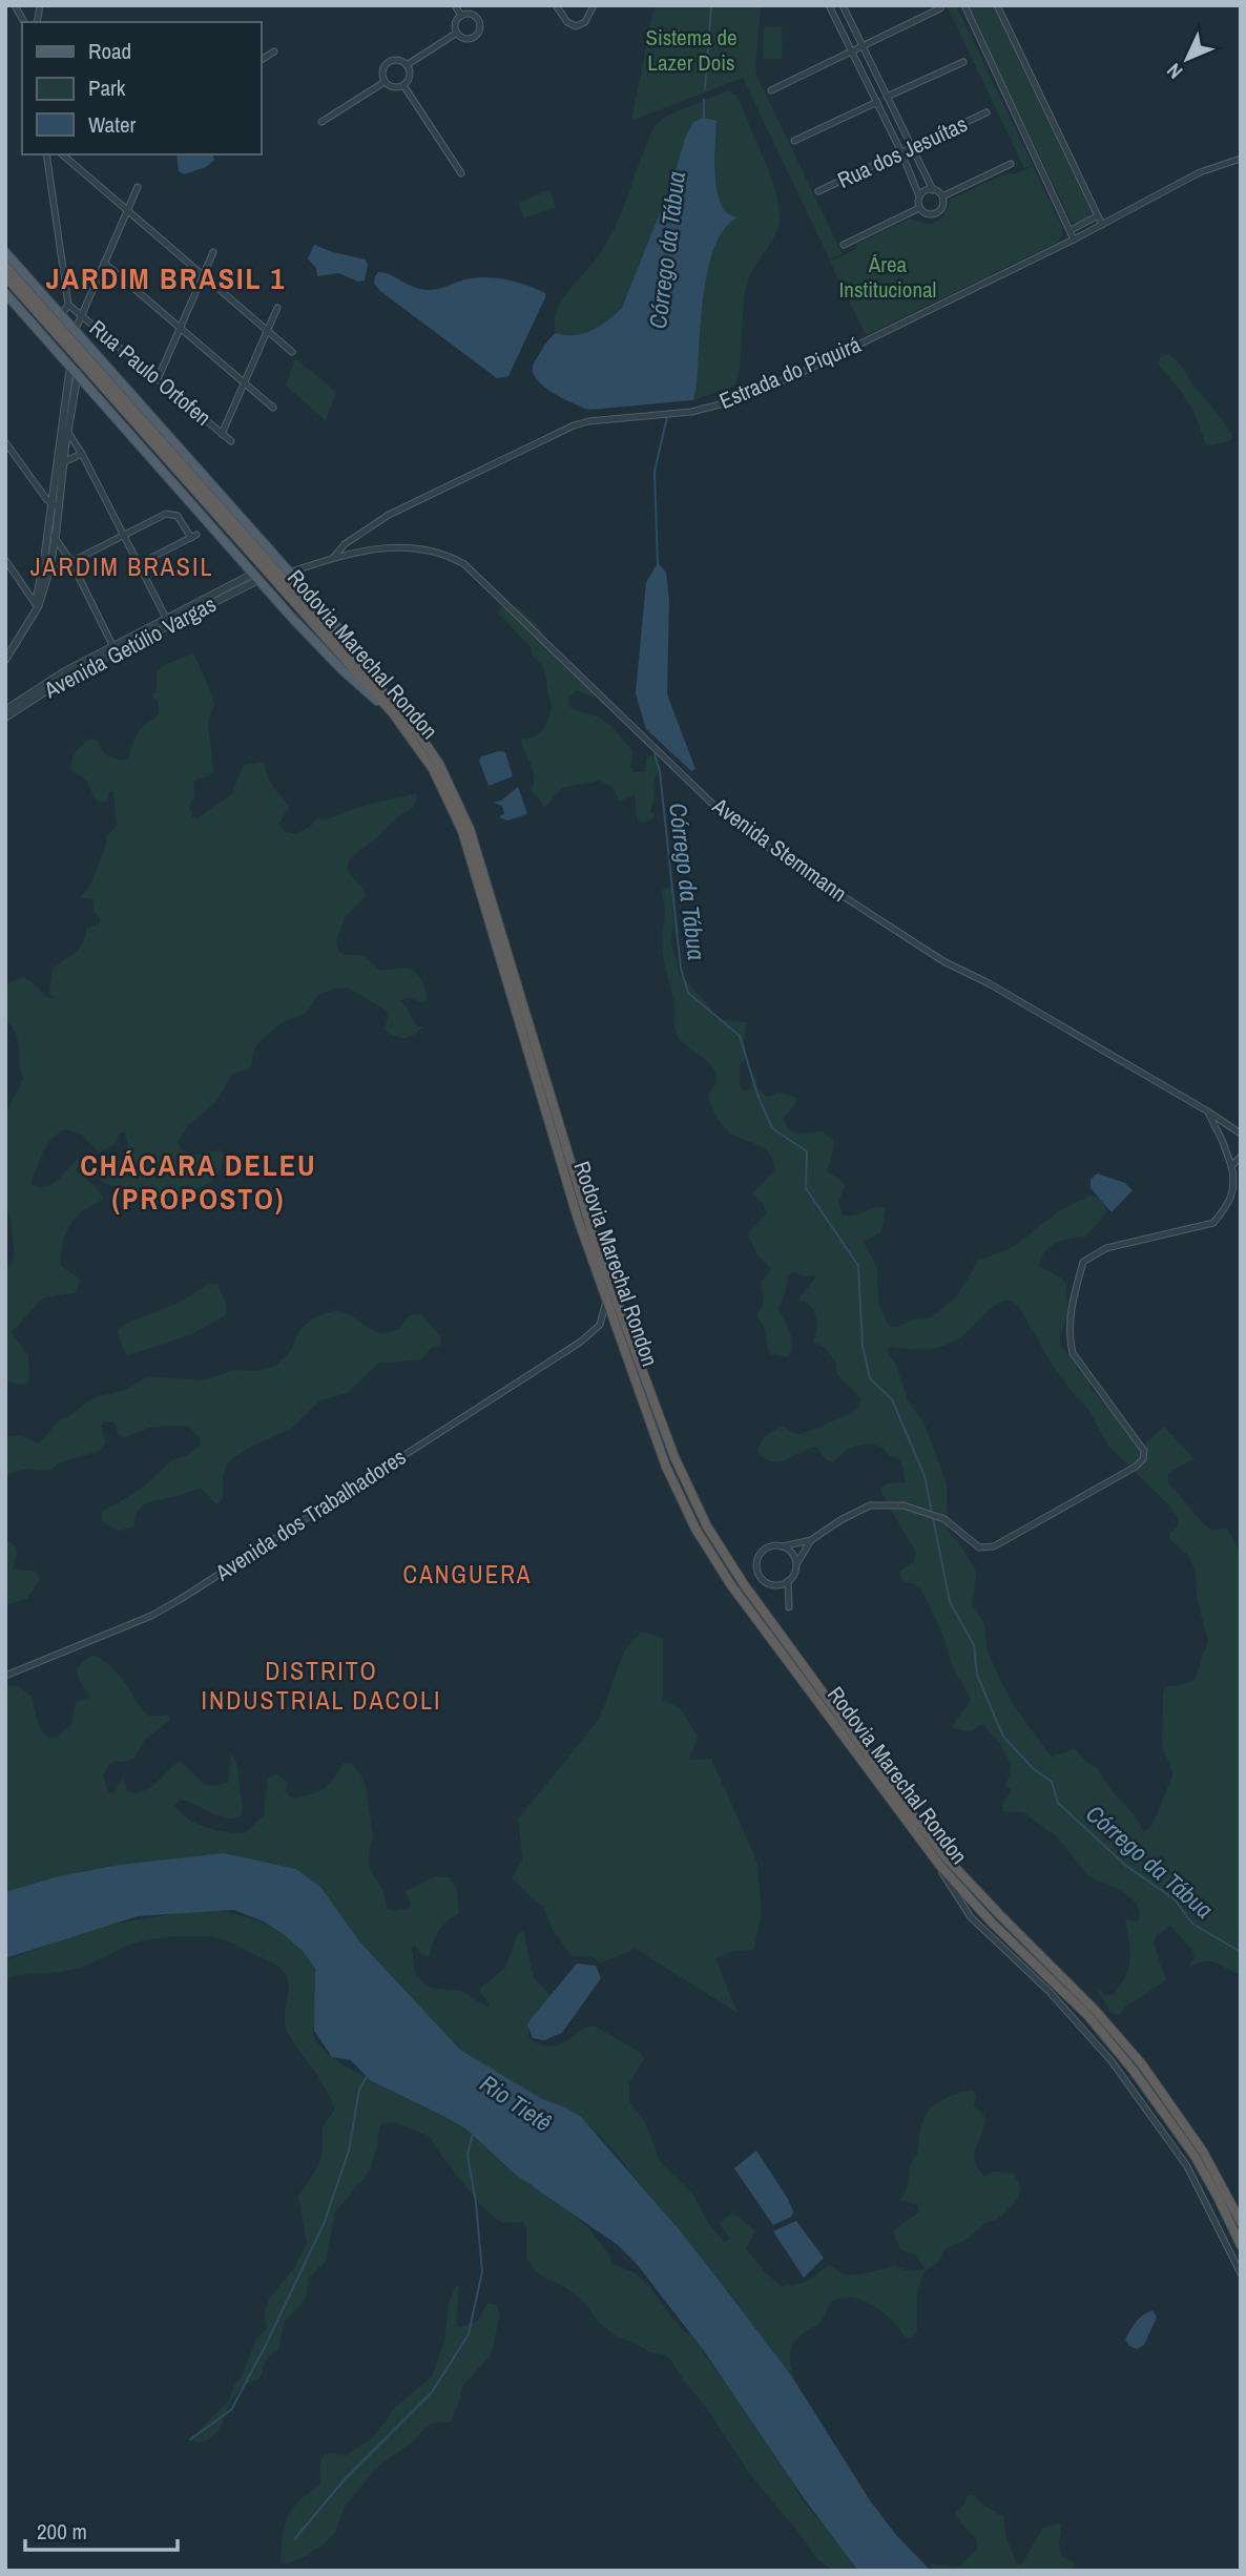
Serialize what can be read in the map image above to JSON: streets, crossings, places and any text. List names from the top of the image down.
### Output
{
  "streets": {
    "highway": ["Rodovia Marechal Rondon"],
    "street": [
      "Rua dos Jesuítas",
      "Rua Paulo Ortofen",
      "Estrada do Piquirá",
      "Avenida Getúlio Vargas",
      "Avenida Stemmann",
      "Avenida dos Trabalhadores"
    ]
  },
  "crossings": [
    ["Estrada do Piquirá", "Avenida Stemmann"]
  ],
  "districts": [
    "JARDIM BRASIL 1",
    "JARDIM BRASIL",
    "CHÁCARA DELEU (PROPOSTO)",
    "CANGUERA",
    "DISTRITO INDUSTRIAL DACOLI"
  ],
  "water": ["Córrego da Tábua", "Rio Tietê"],
  "parks": ["Sistema de Lazer Dois", "Área Institucional"],
  "legend": ["Road", "Park", "Water"],
  "scale_bar": "200 m",
  "north": "bottom left"
}
